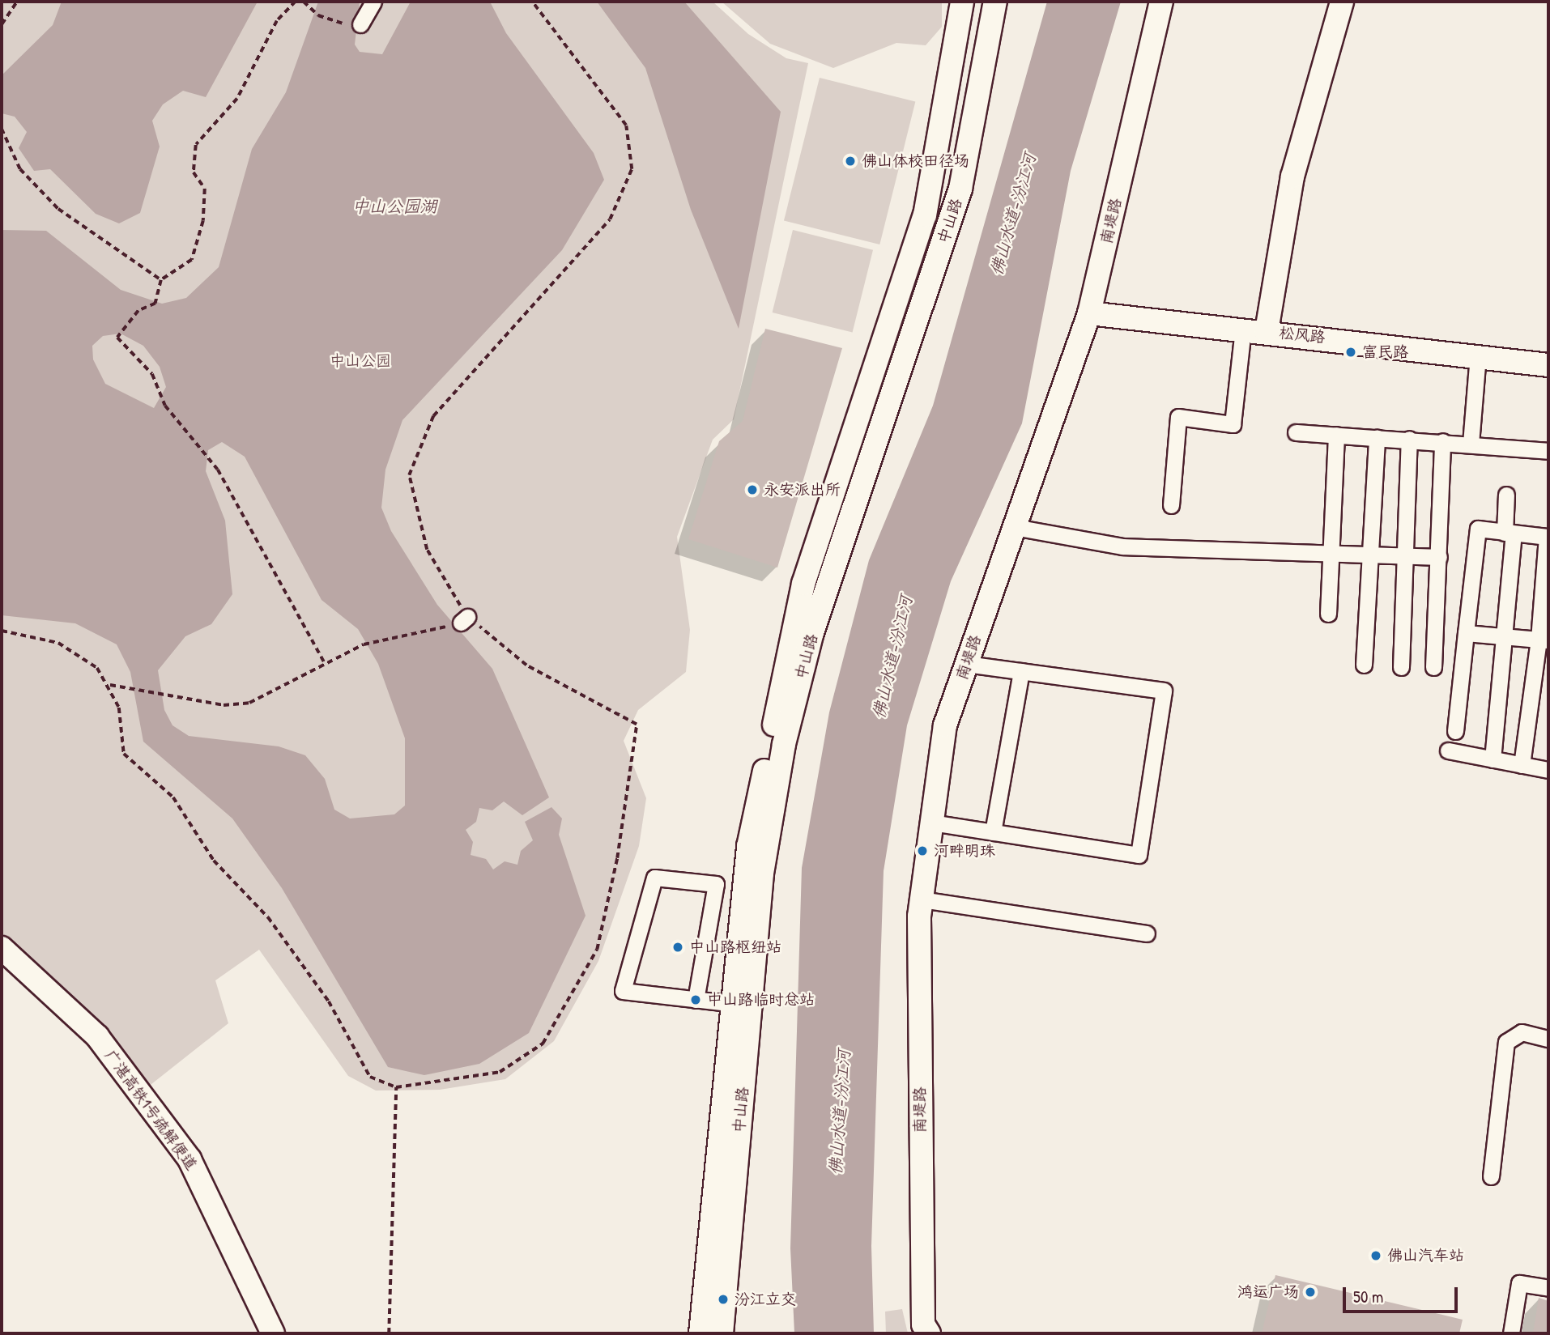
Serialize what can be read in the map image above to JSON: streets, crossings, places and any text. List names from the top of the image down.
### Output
{
  "streets": {
    "street": [
      "中山路",
      "南堤路",
      "松风路",
      "广湛高铁1号疏解便道"
    ]
  },
  "crossings": [
    ["南堤路", "松风路"]
  ],
  "water": ["中山公园湖", "佛山水道-汾江河"],
  "parks": ["中山公园"],
  "places": [
    "佛山体校田径场",
    "富民路",
    "永安派出所",
    "河畔明珠",
    "中山路枢纽站",
    "中山路临时总站",
    "佛山汽车站",
    "鸿运广场",
    "汾江立交"
  ],
  "scale_bar": "50 m"
}
